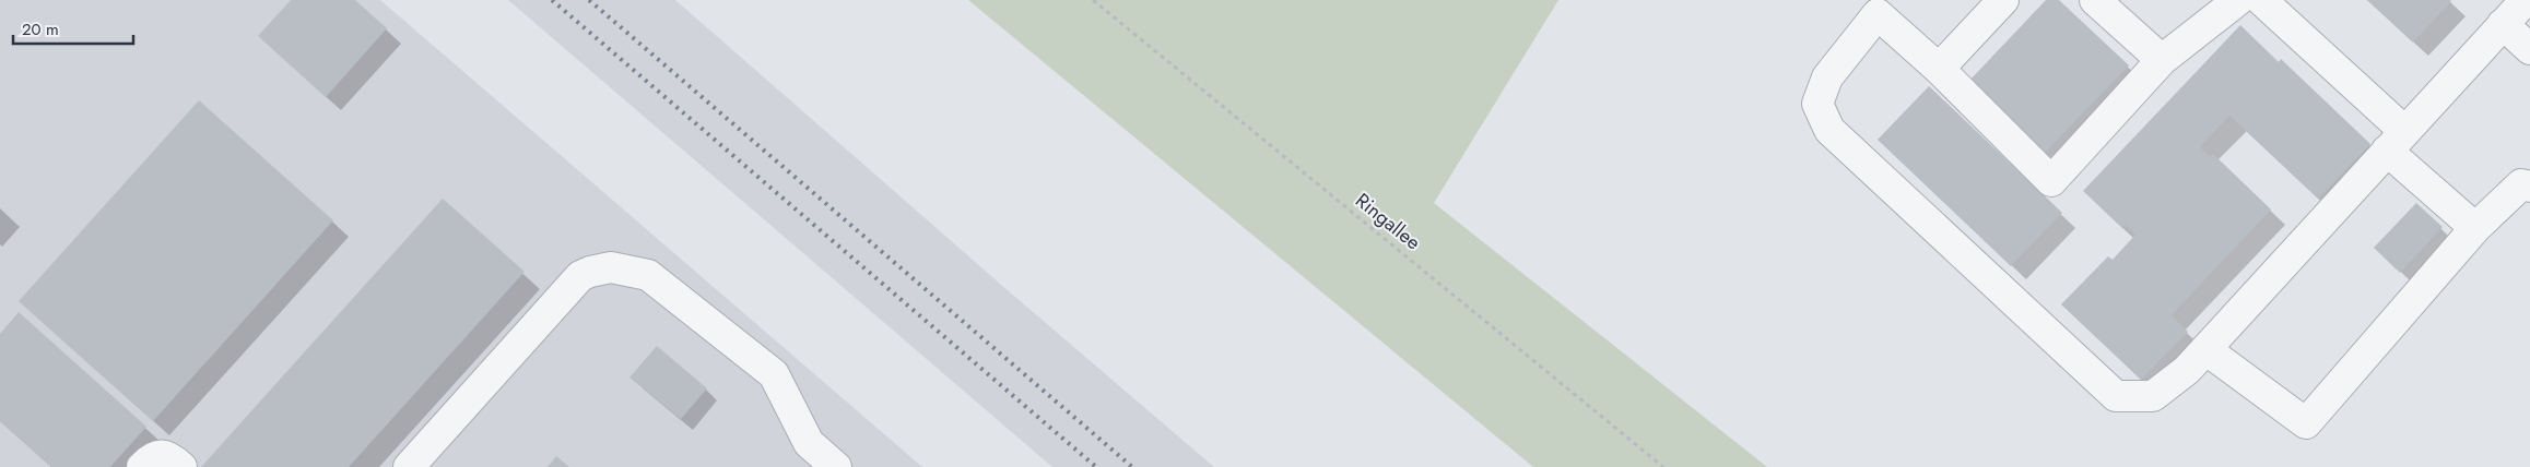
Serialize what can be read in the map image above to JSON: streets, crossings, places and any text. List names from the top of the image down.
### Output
{
  "streets": {
    "path": ["Ringallee"]
  },
  "scale_bar": "20 m"
}
